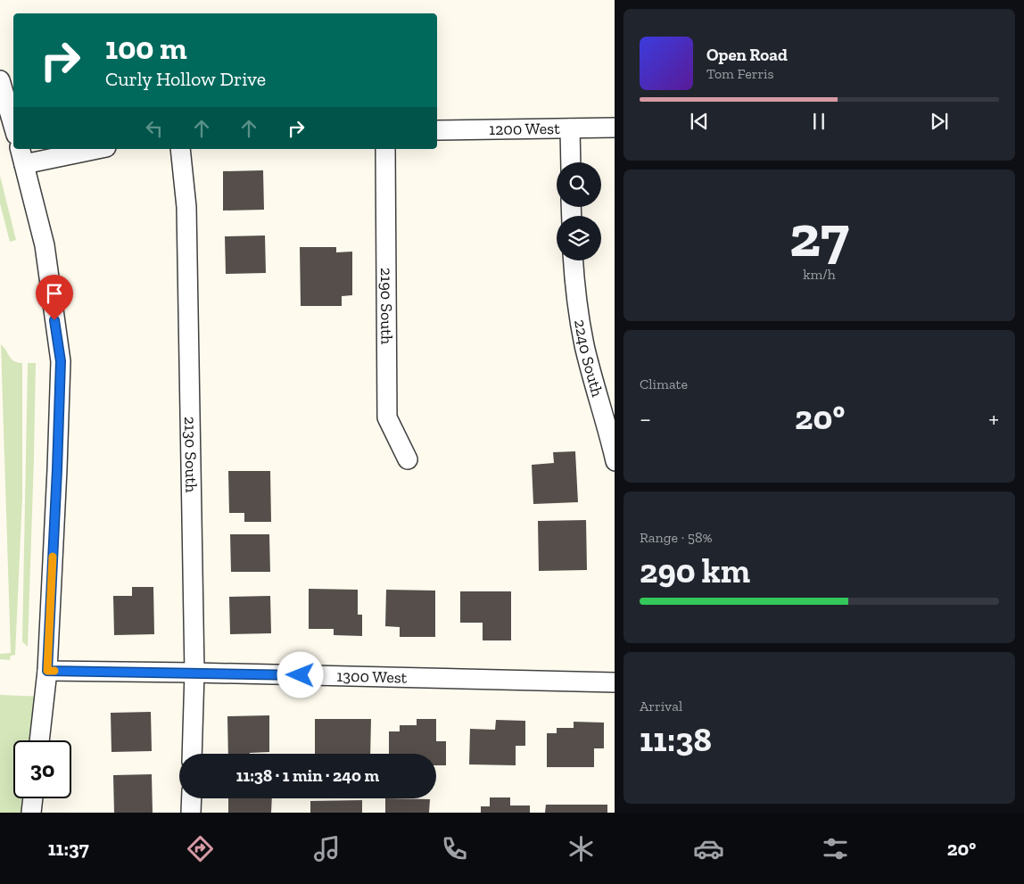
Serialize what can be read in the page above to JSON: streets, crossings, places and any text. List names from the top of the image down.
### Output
{
  "streets": {
    "street": [
      "1200 West",
      "2190 South",
      "2240 South",
      "2130 South",
      "1300 West"
    ]
  },
  "crossings": [
    ["2130 South", "1300 West"]
  ],
  "page": {
    "turn": ["100 m", "Curly Hollow Drive"],
    "song": ["Open Road", "Tom Ferris"],
    "tile": [
      ["27", "km/h"],
      "Climate",
      ["Range · 58%", "290 km"],
      ["Arrival", "11:38"]
    ],
    "heat": ["−", "20°", "+"],
    "limit": "30",
    "trip": "11:38 · 1 min · 240 m",
    "tabs": ["11:37", "20°"]
  }
}
